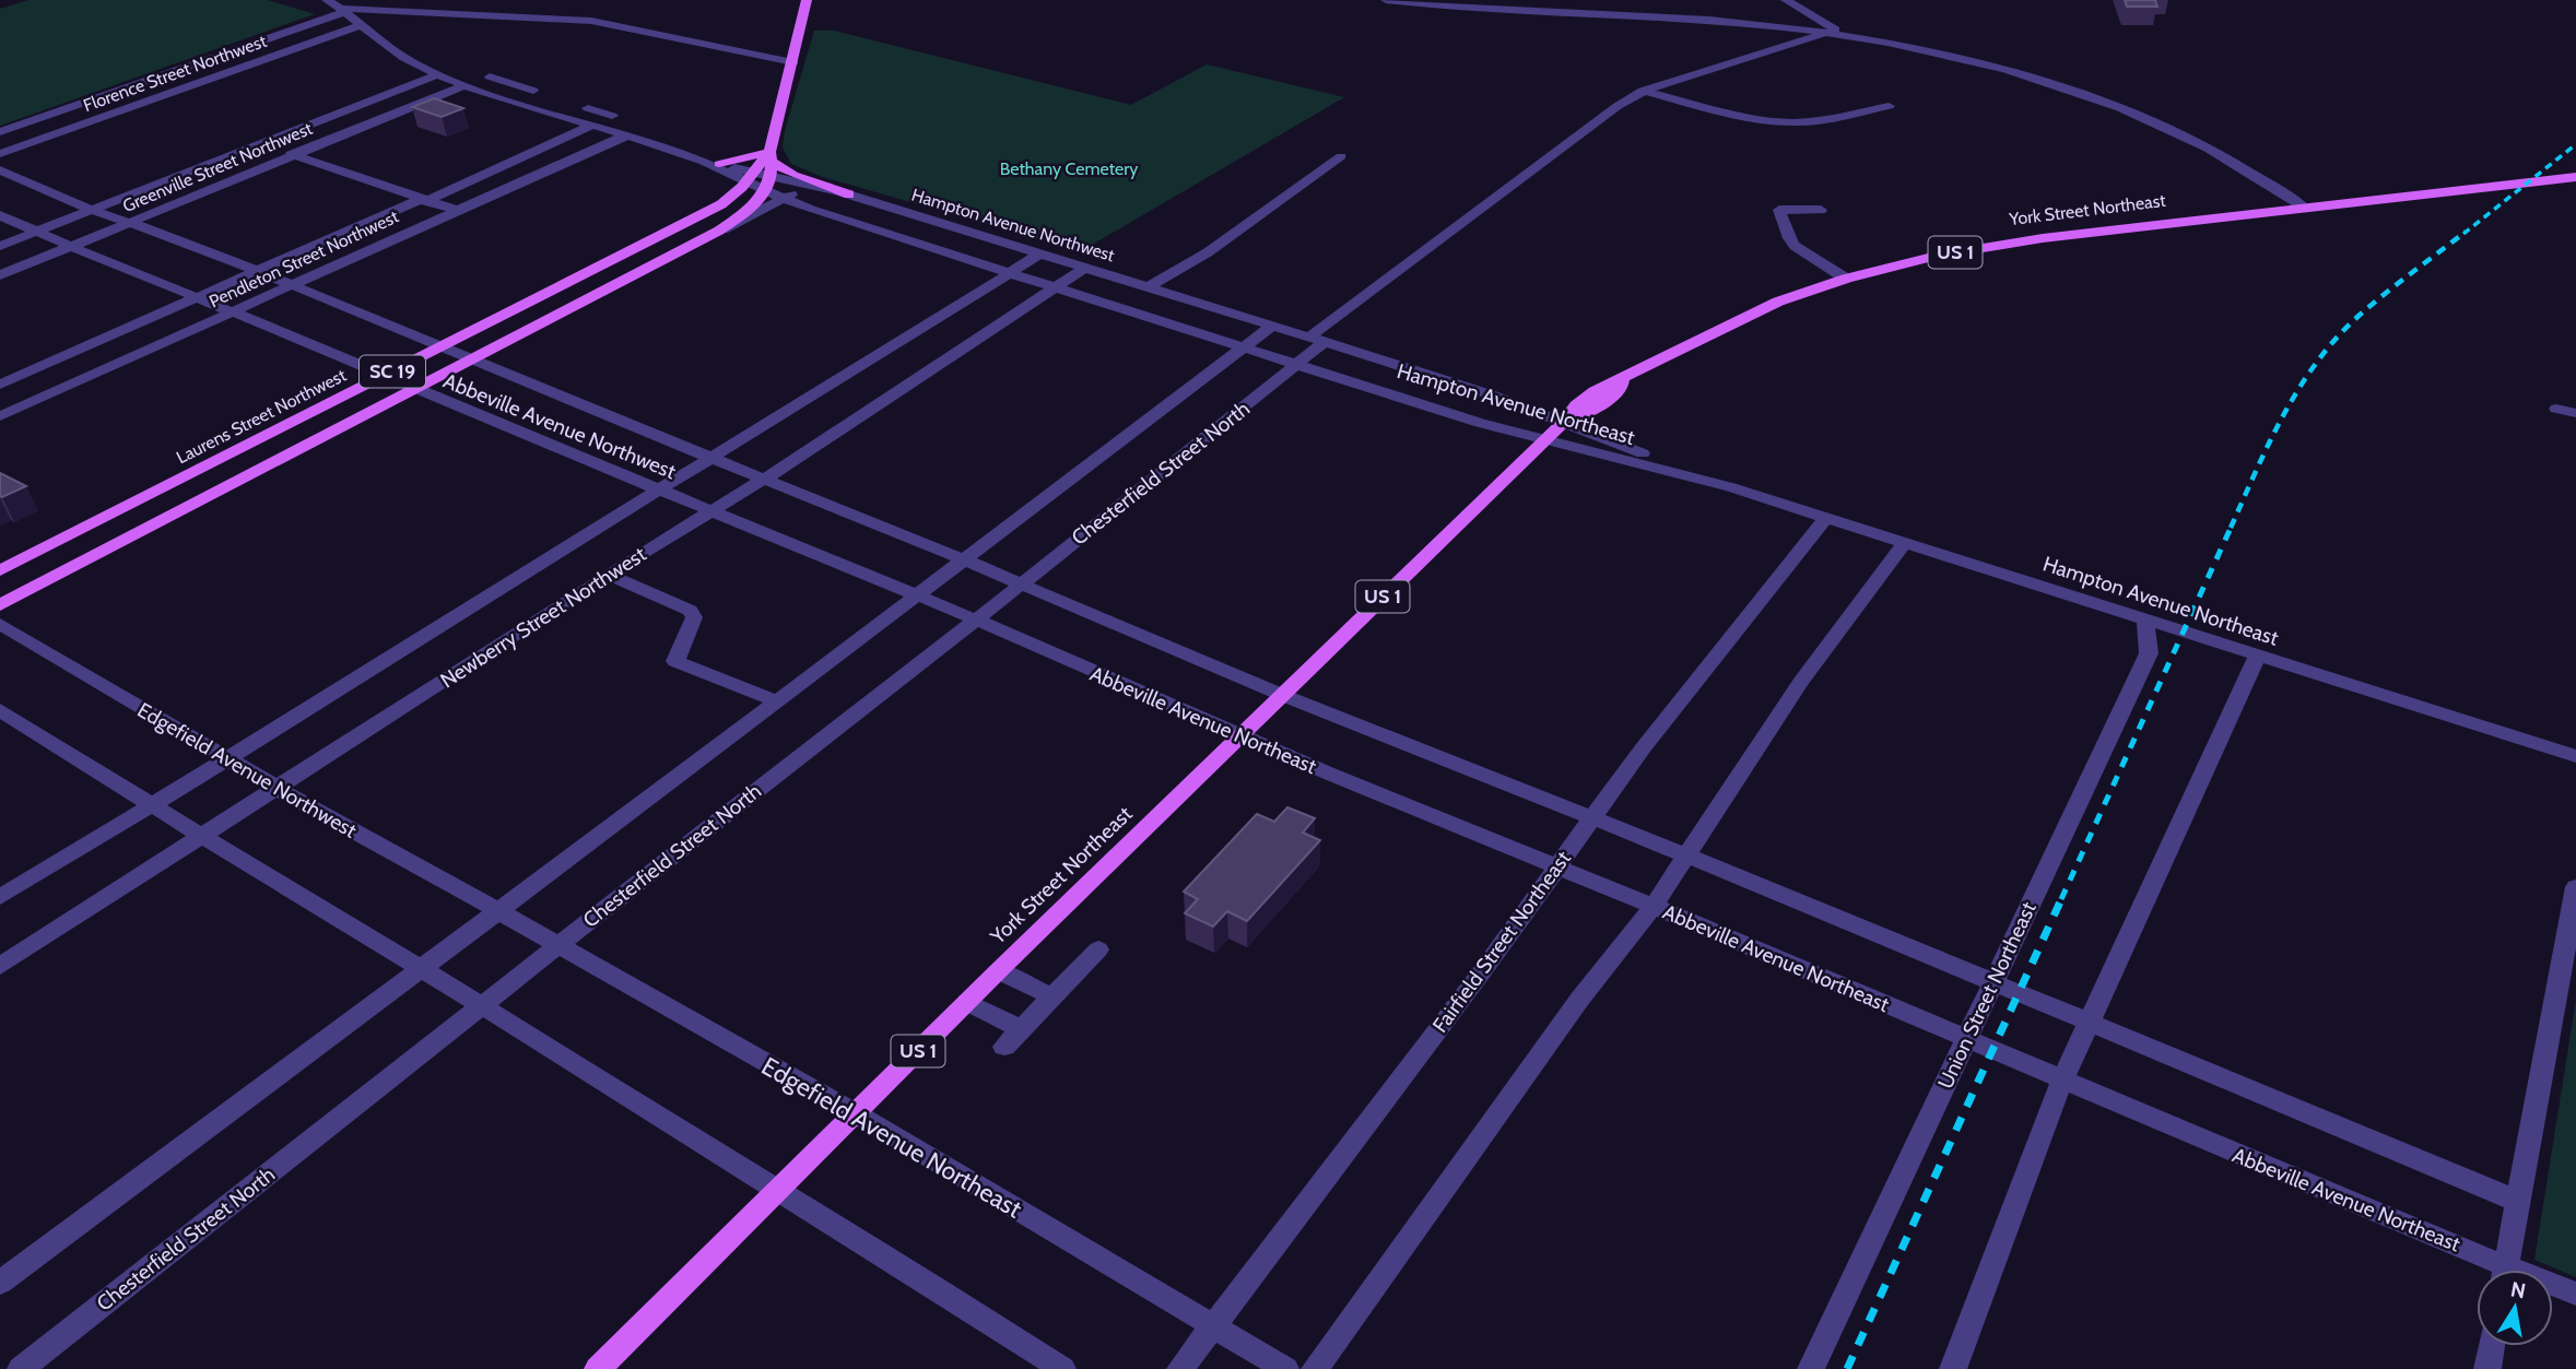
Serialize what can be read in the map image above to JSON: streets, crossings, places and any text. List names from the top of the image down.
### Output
{
  "streets": {
    "main road": [
      "York Street Northeast",
      "US 1",
      "SC 19",
      "Laurens Street Northwest"
    ],
    "street": [
      "Florence Street Northwest",
      "Greenville Street Northwest",
      "Hampton Avenue Northwest",
      "Pendleton Street Northwest",
      "Hampton Avenue Northeast",
      "Abbeville Avenue Northwest",
      "Chesterfield Street North",
      "Newberry Street Northwest",
      "Abbeville Avenue Northeast",
      "Edgefield Avenue Northwest",
      "Fairfield Street Northeast",
      "Union Street Northeast",
      "Edgefield Avenue Northeast"
    ]
  },
  "crossings": [
    ["Florence Street Northwest", "Hampton Avenue Northwest"],
    ["Greenville Street Northwest", "Hampton Avenue Northwest"],
    ["Greenville Street Northwest", "Abbeville Avenue Northwest"],
    ["York Street Northeast", "Hampton Avenue Northeast"],
    ["York Street Northeast", "Abbeville Avenue Northeast"],
    ["York Street Northeast", "Edgefield Avenue Northeast"],
    ["Hampton Avenue Northwest", "Pendleton Street Northwest"],
    ["Hampton Avenue Northwest", "Hampton Avenue Northeast"],
    ["Hampton Avenue Northwest", "Laurens Street Northwest"],
    ["Hampton Avenue Northwest", "Chesterfield Street North"],
    ["Hampton Avenue Northwest", "Newberry Street Northwest"],
    ["Pendleton Street Northwest", "Abbeville Avenue Northwest"],
    ["Hampton Avenue Northeast", "Chesterfield Street North"],
    ["Hampton Avenue Northeast", "Fairfield Street Northeast"],
    ["Hampton Avenue Northeast", "Union Street Northeast"],
    ["Laurens Street Northwest", "Abbeville Avenue Northwest"],
    ["Abbeville Avenue Northwest", "Chesterfield Street North"],
    ["Abbeville Avenue Northwest", "Newberry Street Northwest"],
    ["Abbeville Avenue Northwest", "Abbeville Avenue Northeast"],
    ["Chesterfield Street North", "Abbeville Avenue Northeast"],
    ["Chesterfield Street North", "Edgefield Avenue Northeast"],
    ["Newberry Street Northwest", "Edgefield Avenue Northwest"],
    ["Abbeville Avenue Northeast", "Fairfield Street Northeast"],
    ["Abbeville Avenue Northeast", "Union Street Northeast"],
    ["Edgefield Avenue Northwest", "Edgefield Avenue Northeast"],
    ["Fairfield Street Northeast", "Edgefield Avenue Northeast"]
  ],
  "parks": ["Bethany Cemetery"],
  "north": "top"
}
